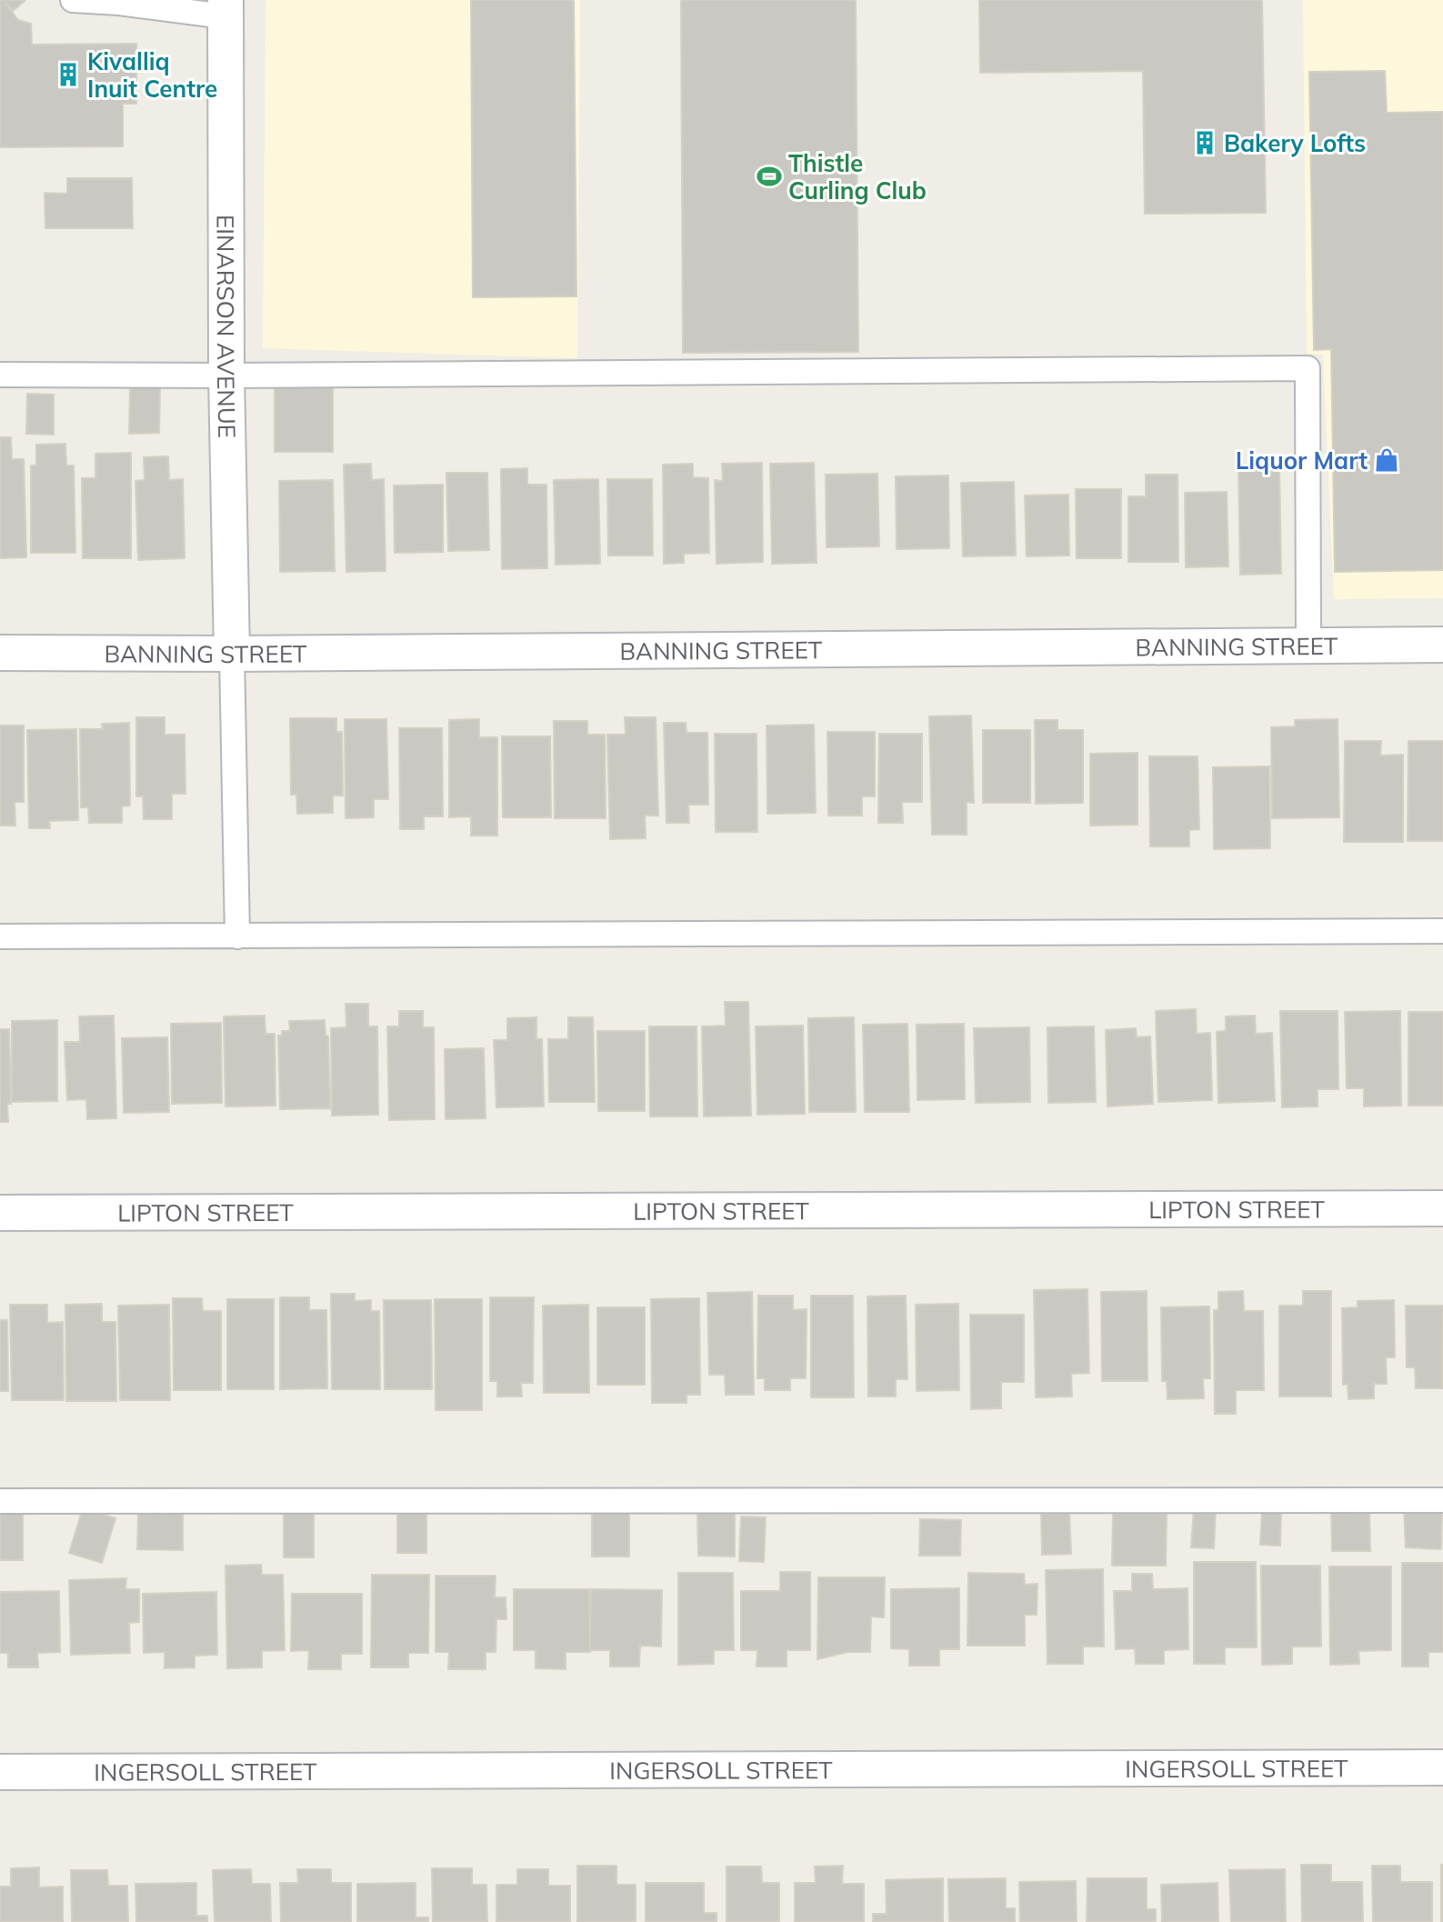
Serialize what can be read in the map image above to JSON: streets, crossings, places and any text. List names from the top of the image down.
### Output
{
  "streets": {
    "street": [
      "EINARSON AVENUE",
      "BANNING STREET",
      "LIPTON STREET",
      "INGERSOLL STREET"
    ]
  },
  "crossings": [
    ["EINARSON AVENUE", "BANNING STREET"]
  ],
  "places": {
    "building": ["Kivalliq Inuit Centre", "Bakery Lofts"],
    "sports": ["Thistle Curling Club"],
    "shop": ["Liquor Mart"]
  }
}
